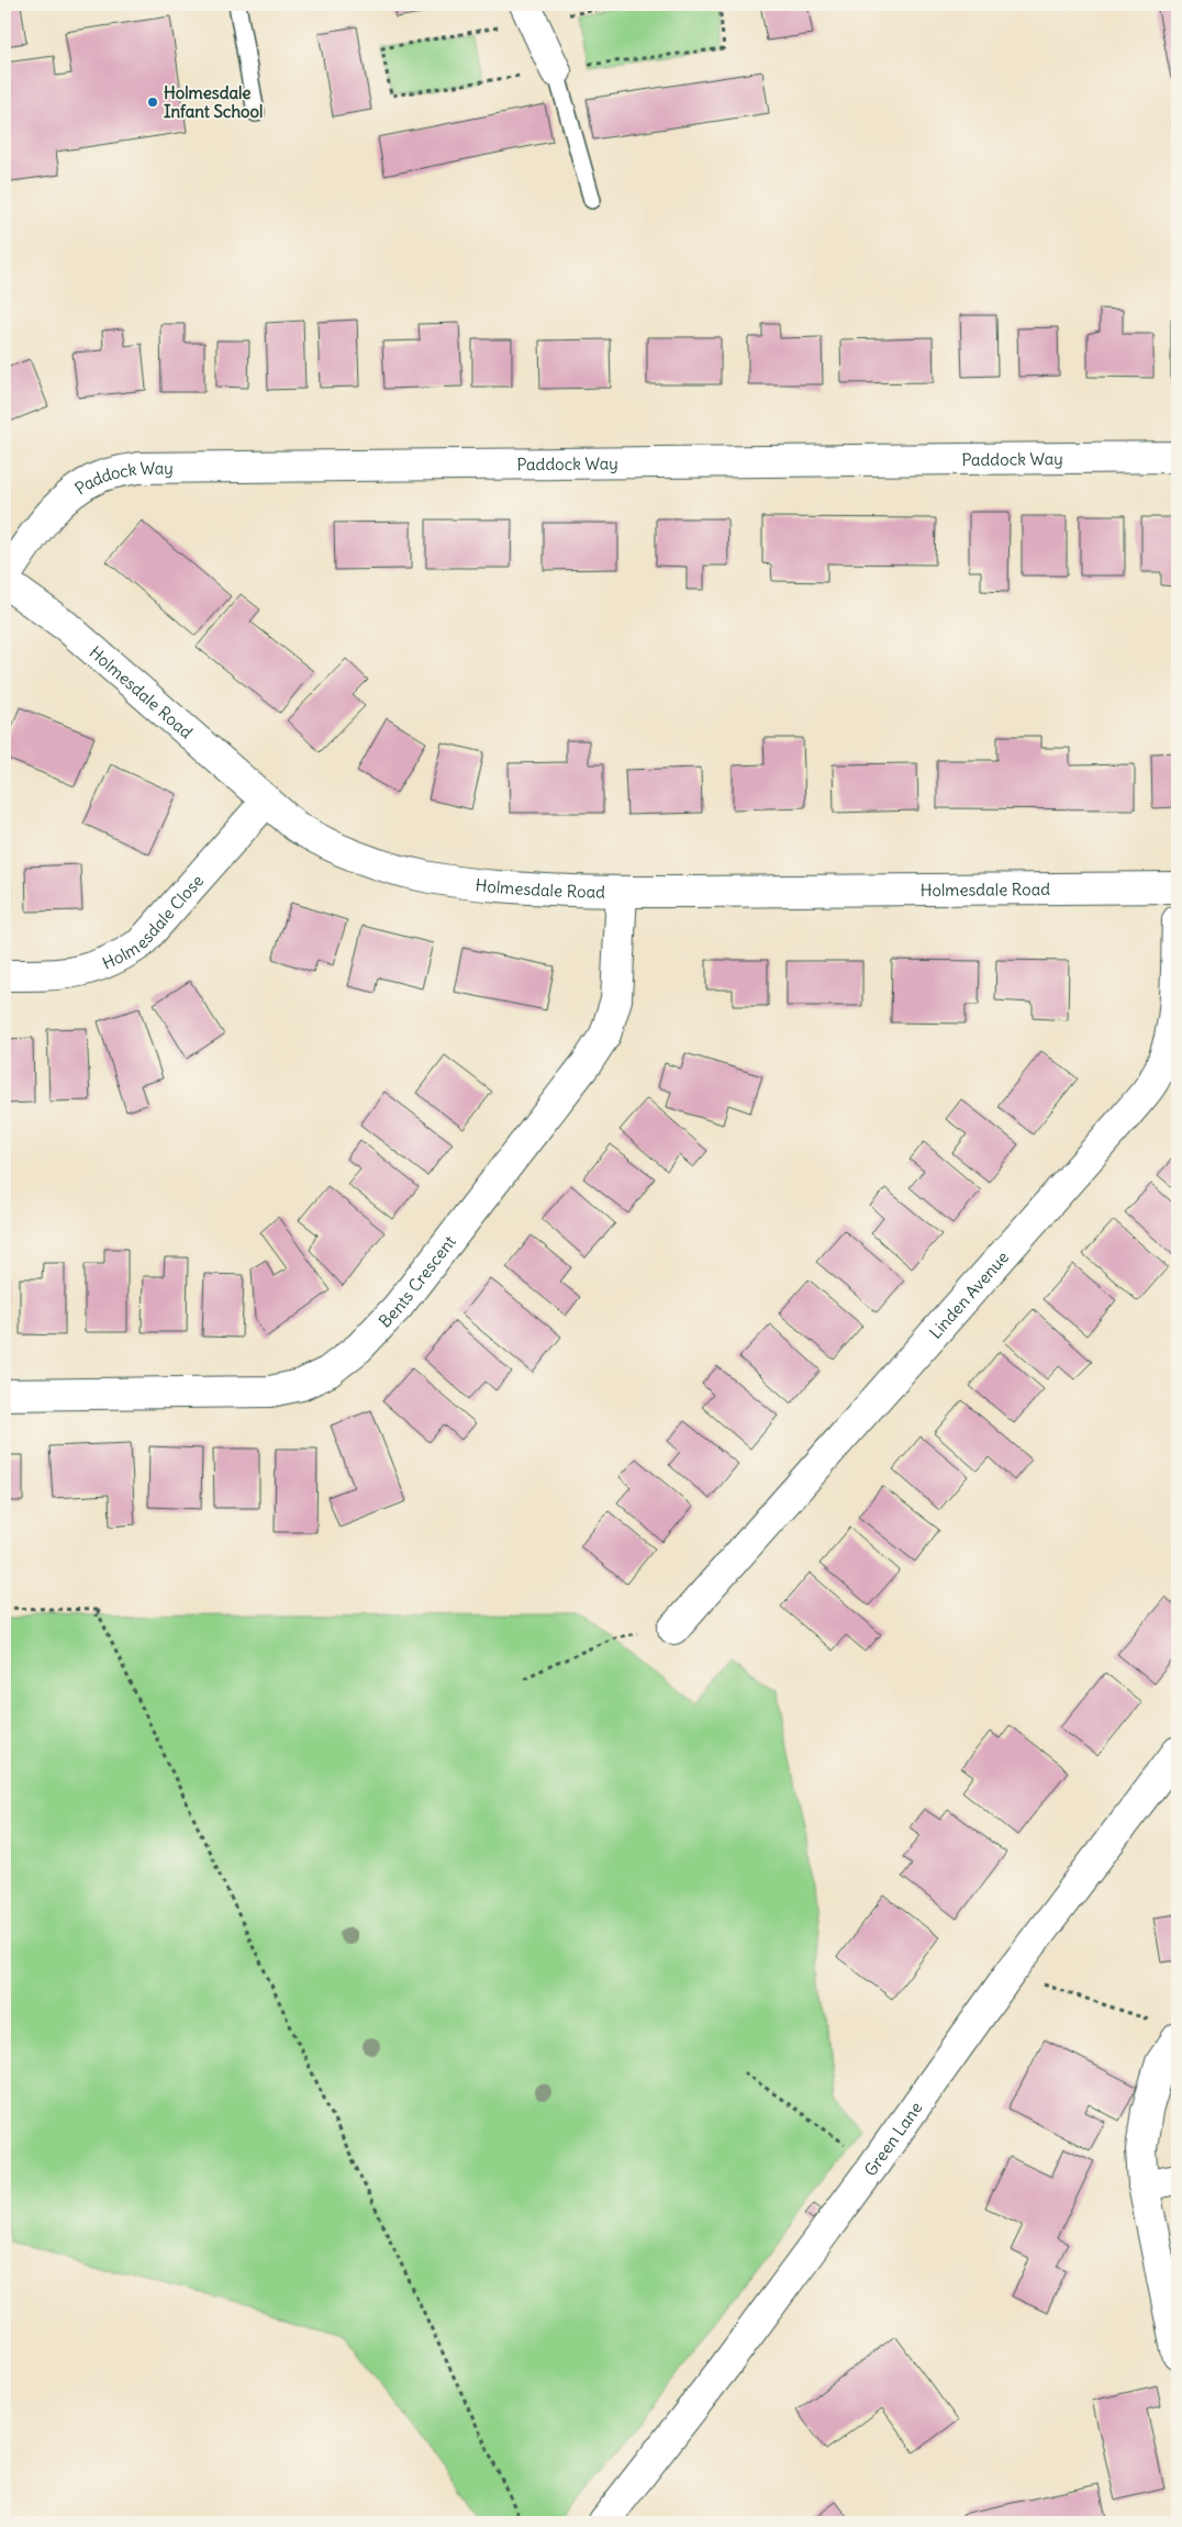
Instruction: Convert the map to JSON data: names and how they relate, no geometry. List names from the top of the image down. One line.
{"streets":{"street":["Paddock Way","Holmesdale Road","Holmesdale Close","Bents Crescent","Linden Avenue","Green Lane"]},"crossings":[["Holmesdale Road","Holmesdale Close"],["Holmesdale Road","Bents Crescent"]],"places":["Holmesdale Infant School"]}
